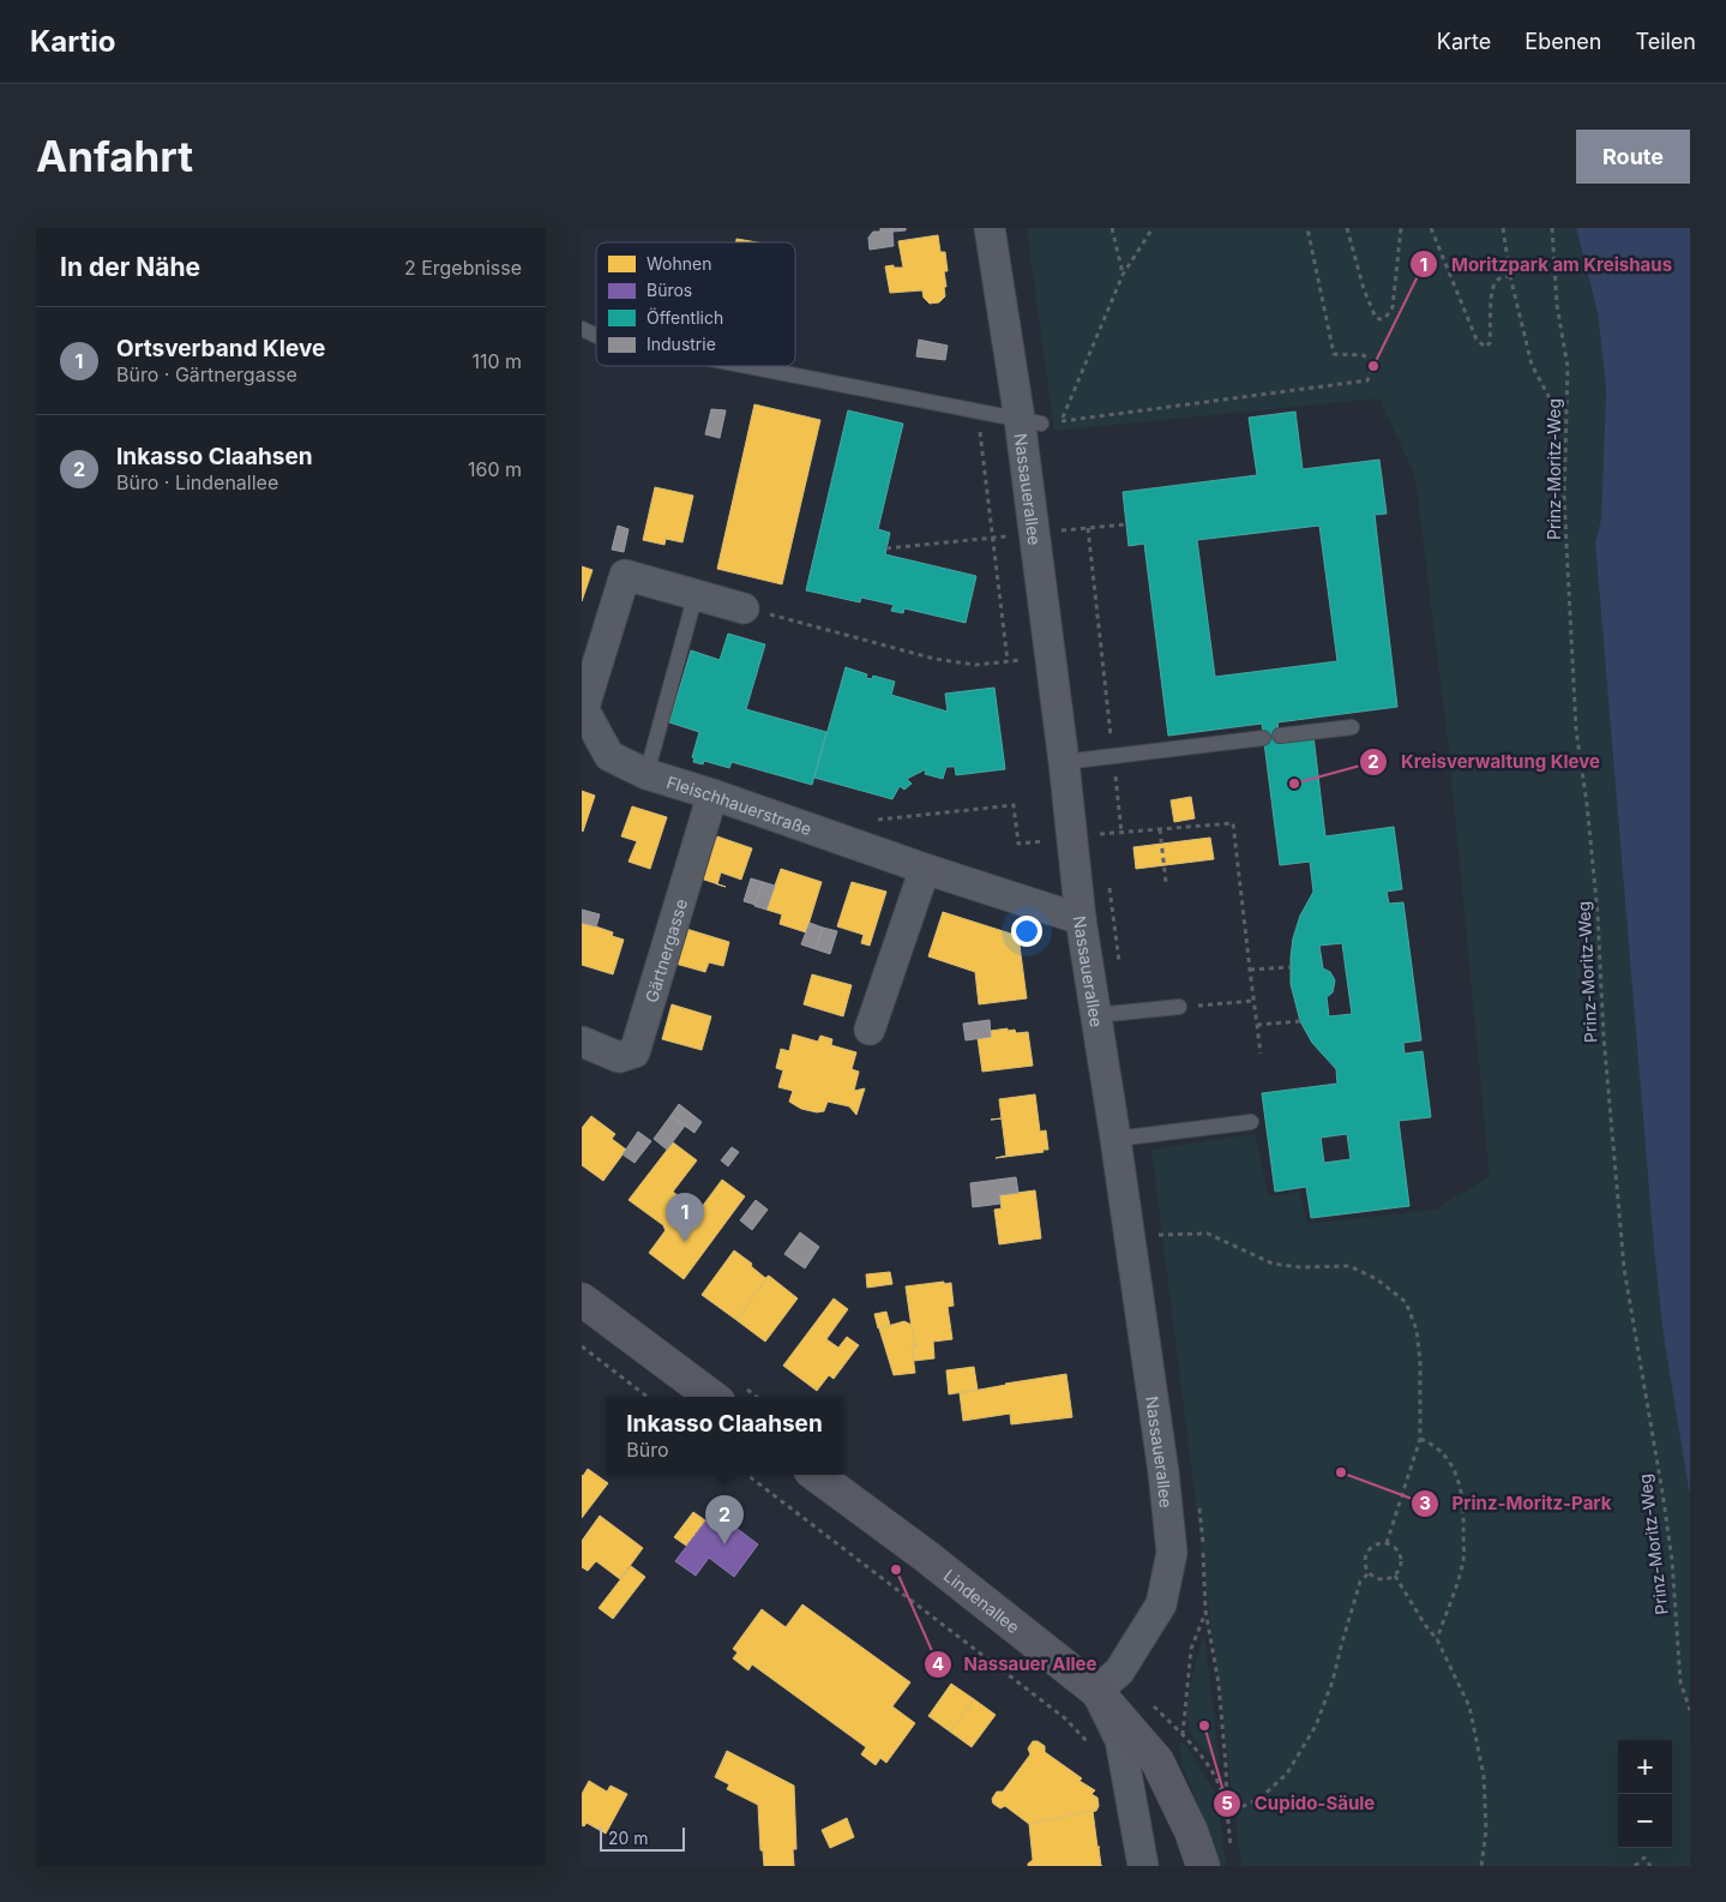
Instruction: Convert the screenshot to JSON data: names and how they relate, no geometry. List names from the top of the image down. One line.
{"streets":{"main road":["Lindenallee"],"street":["Nassauerallee","Fleischhauerstraße","Gärtnergasse"],"path":["Prinz-Moritz-Weg"]},"crossings":[["Nassauerallee","Fleischhauerstraße"],["Nassauerallee","Lindenallee"],["Fleischhauerstraße","Gärtnergasse"]],"places":["Moritzpark am Kreishaus","Kreisverwaltung Kleve","Prinz-Moritz-Park","Nassauer Allee","Cupido-Säule"],"legend":["Wohnen","Büros","Öffentlich","Industrie"],"scale_bar":"20 m","page":{"header":"Kartio","nav":["Karte","Ebenen","Teilen"],"buttons":"Route","title":"Anfahrt","heading":["In der Nähe","2 Ergebnisse"],"list":[{"mark":"1","name":"Ortsverband Kleve","note":"Büro · Gärtnergasse","value":"110 m"},{"mark":"2","name":"Inkasso Claahsen","note":"Büro · Lindenallee","value":"160 m"}],"pins":["1","2"],"popup":["Inkasso Claahsen","Büro"],"map_buttons":["+","−"],"scale":"20 m"}}
